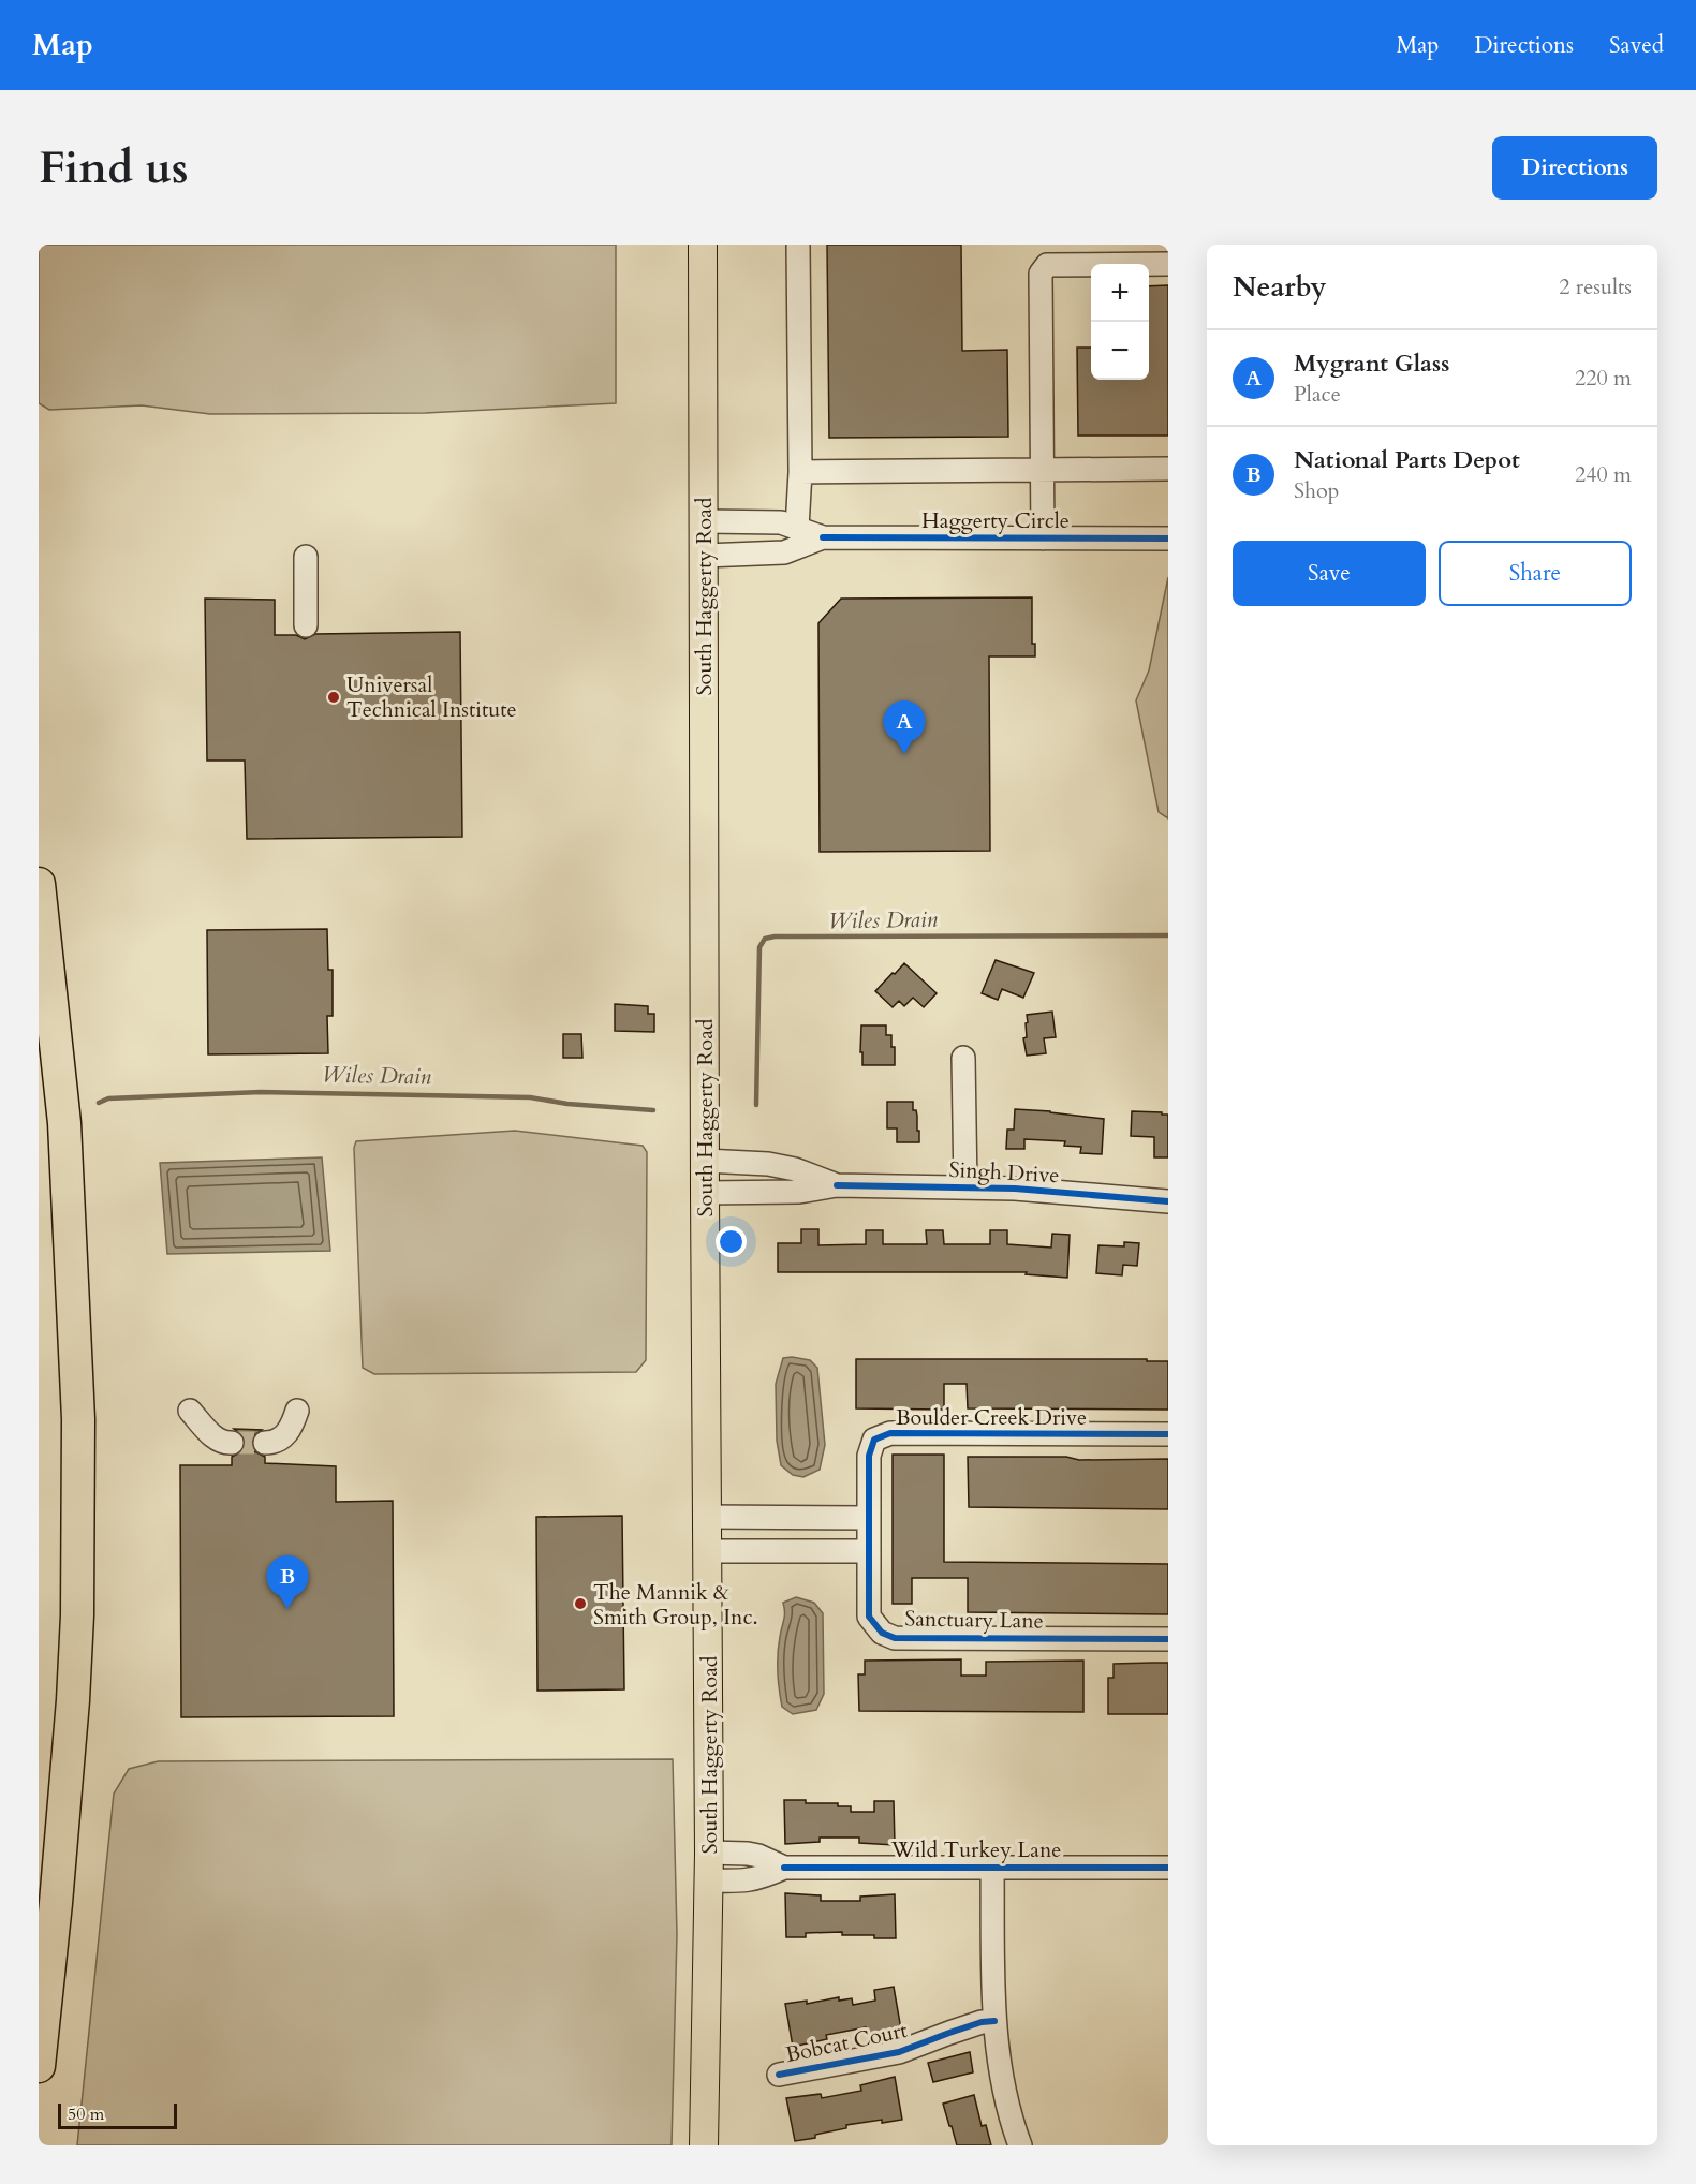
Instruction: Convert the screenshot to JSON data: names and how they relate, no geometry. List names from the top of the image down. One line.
{"streets":{"main road":["South Haggerty Road"],"street":["Haggerty Circle","Singh Drive","Boulder Creek Drive","Sanctuary Lane","Wild Turkey Lane","Bobcat Court"]},"crossings":[["Haggerty Circle","South Haggerty Road"],["South Haggerty Road","Singh Drive"],["South Haggerty Road","Wild Turkey Lane"],["Boulder Creek Drive","Sanctuary Lane"]],"water":["Wiles Drain"],"places":["Universal Technical Institute","The Mannik & Smith Group, Inc."],"scale_bar":"50 m","page":{"header":"Map","nav":["Map","Directions","Saved"],"buttons":["Directions",["Save","Share"]],"title":"Find us","heading":["Nearby","2 results"],"map_buttons":["+","−"],"list":[{"mark":"A","name":"Mygrant Glass","note":"Place","value":"220 m"},{"mark":"B","name":"National Parts Depot","note":"Shop","value":"240 m"}],"pins":["A","B"],"scale":"50 m"}}
